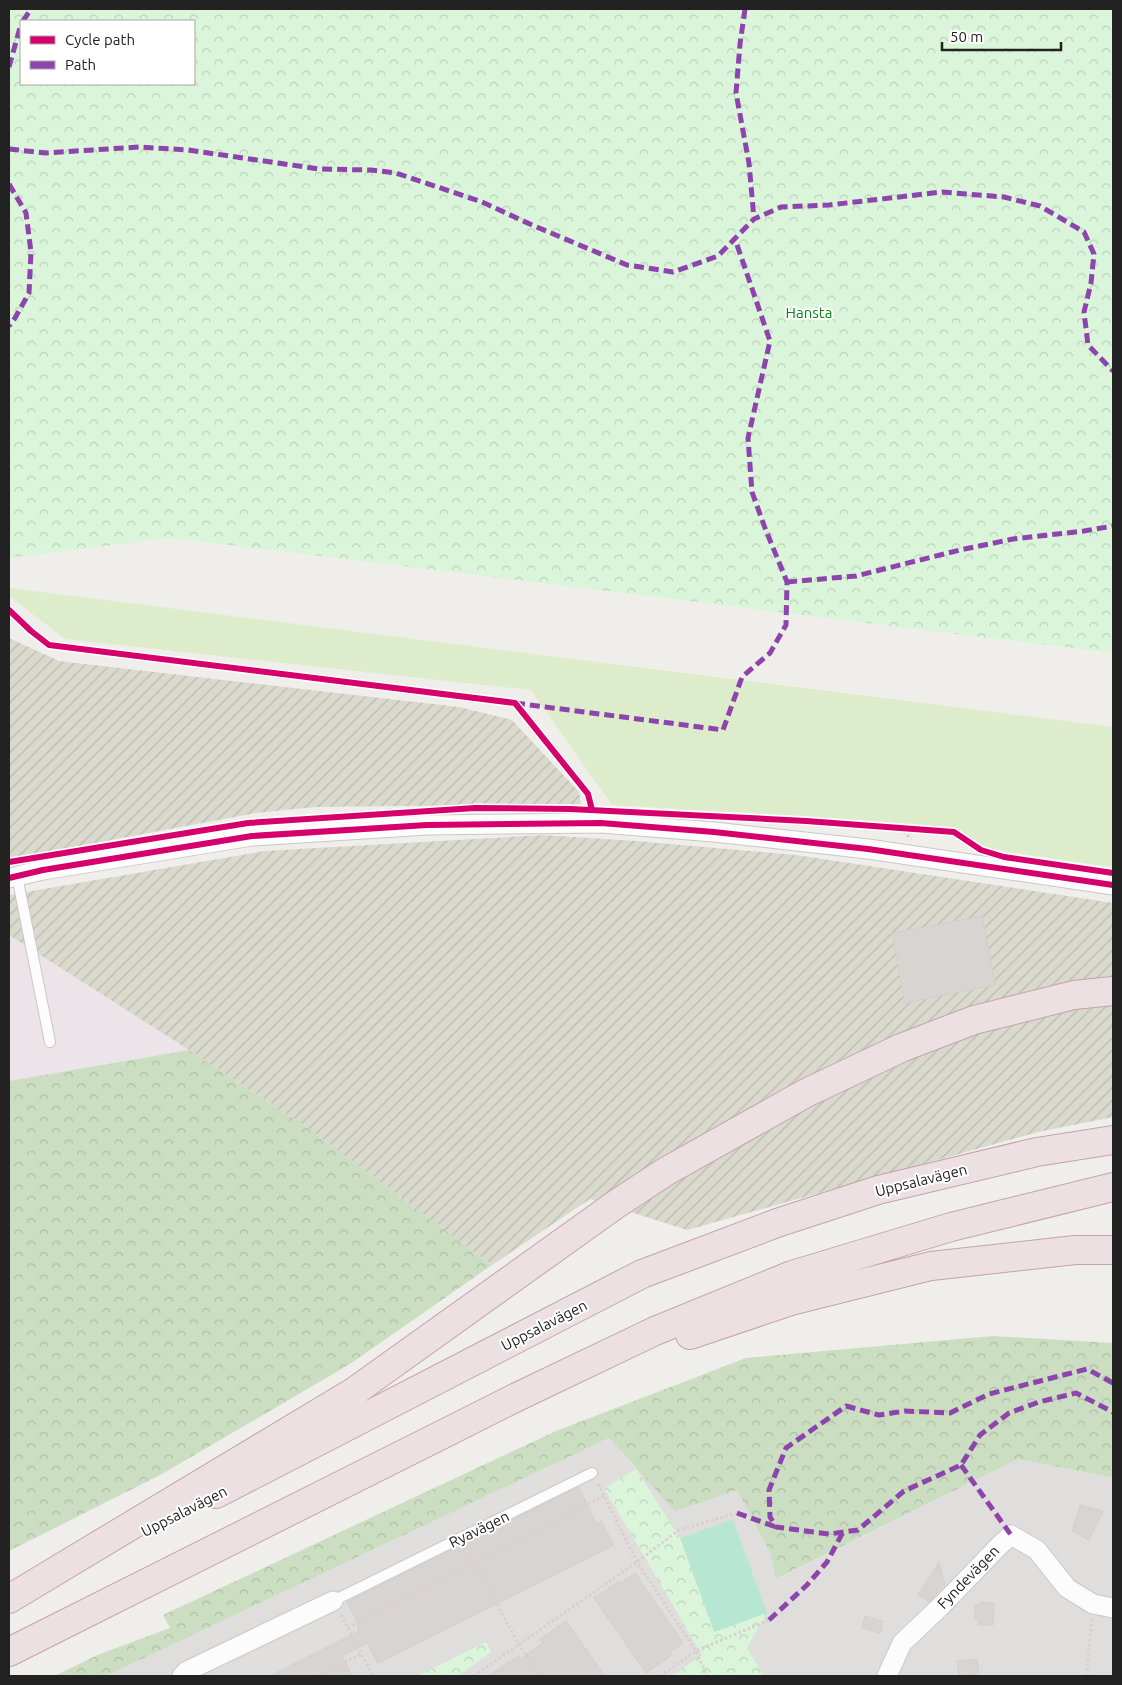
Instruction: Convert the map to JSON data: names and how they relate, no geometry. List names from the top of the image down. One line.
{"streets":{"highway":["Uppsalavägen"],"street":["Ryavägen","Fyndevägen"]},"parks":["Hansta"],"legend":["Cycle path","Path"],"scale_bar":"50 m"}
